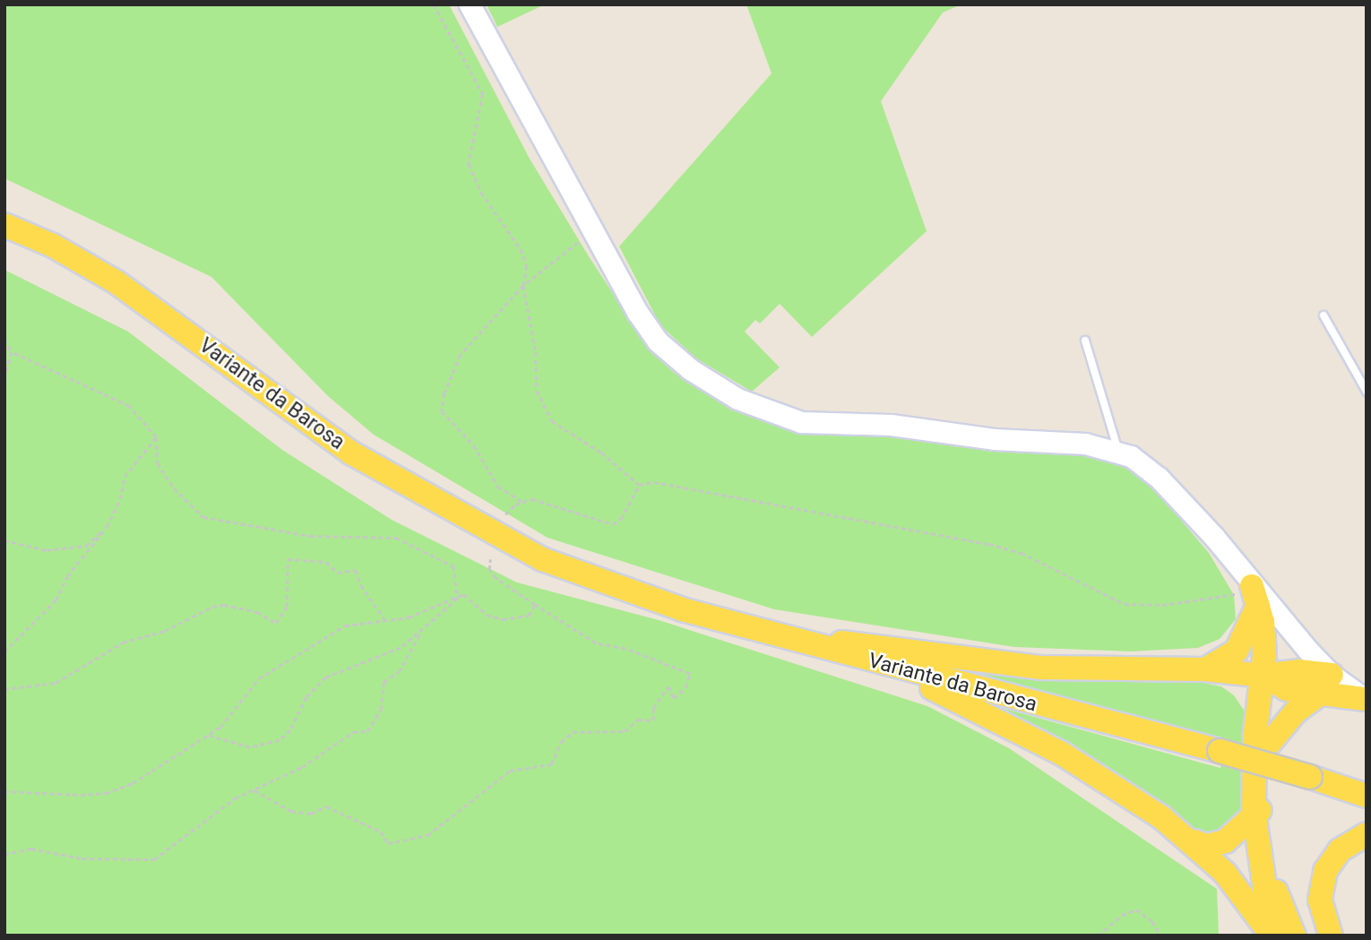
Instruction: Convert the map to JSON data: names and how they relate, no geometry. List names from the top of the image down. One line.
{"streets":{"main road":["Variante da Barosa"]}}
